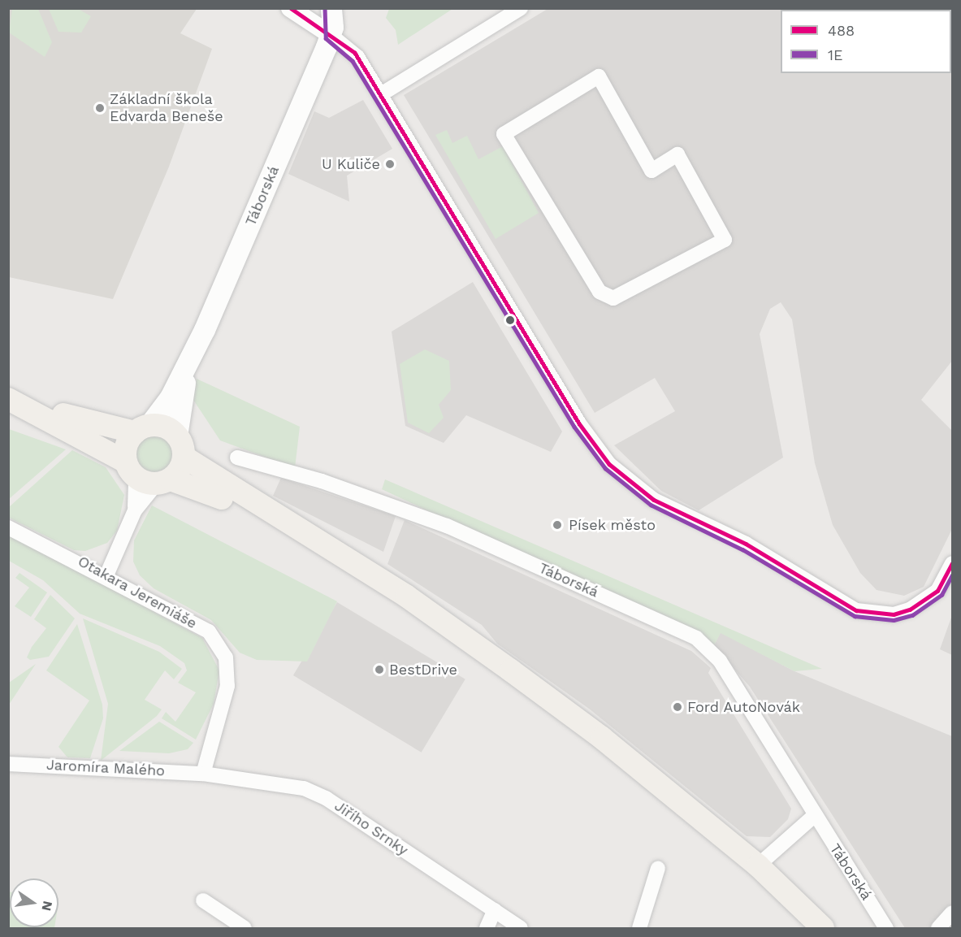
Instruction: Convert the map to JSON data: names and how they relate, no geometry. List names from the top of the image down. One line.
{"streets":{"main road":["Táborská"],"street":["Otakara Jeremiáše","Jaromíra Malého","Jiřího Srnky"]},"crossings":[["Otakara Jeremiáše","Jaromíra Malého"],["Otakara Jeremiáše","Jiřího Srnky"],["Jaromíra Malého","Jiřího Srnky"]],"places":["Základní škola Edvarda Beneše","U Kuliče","Písek město","BestDrive","Ford AutoNovák"],"lines":["transit line 488","transit line 1E"],"legend":["488","1E"],"north":"right"}
